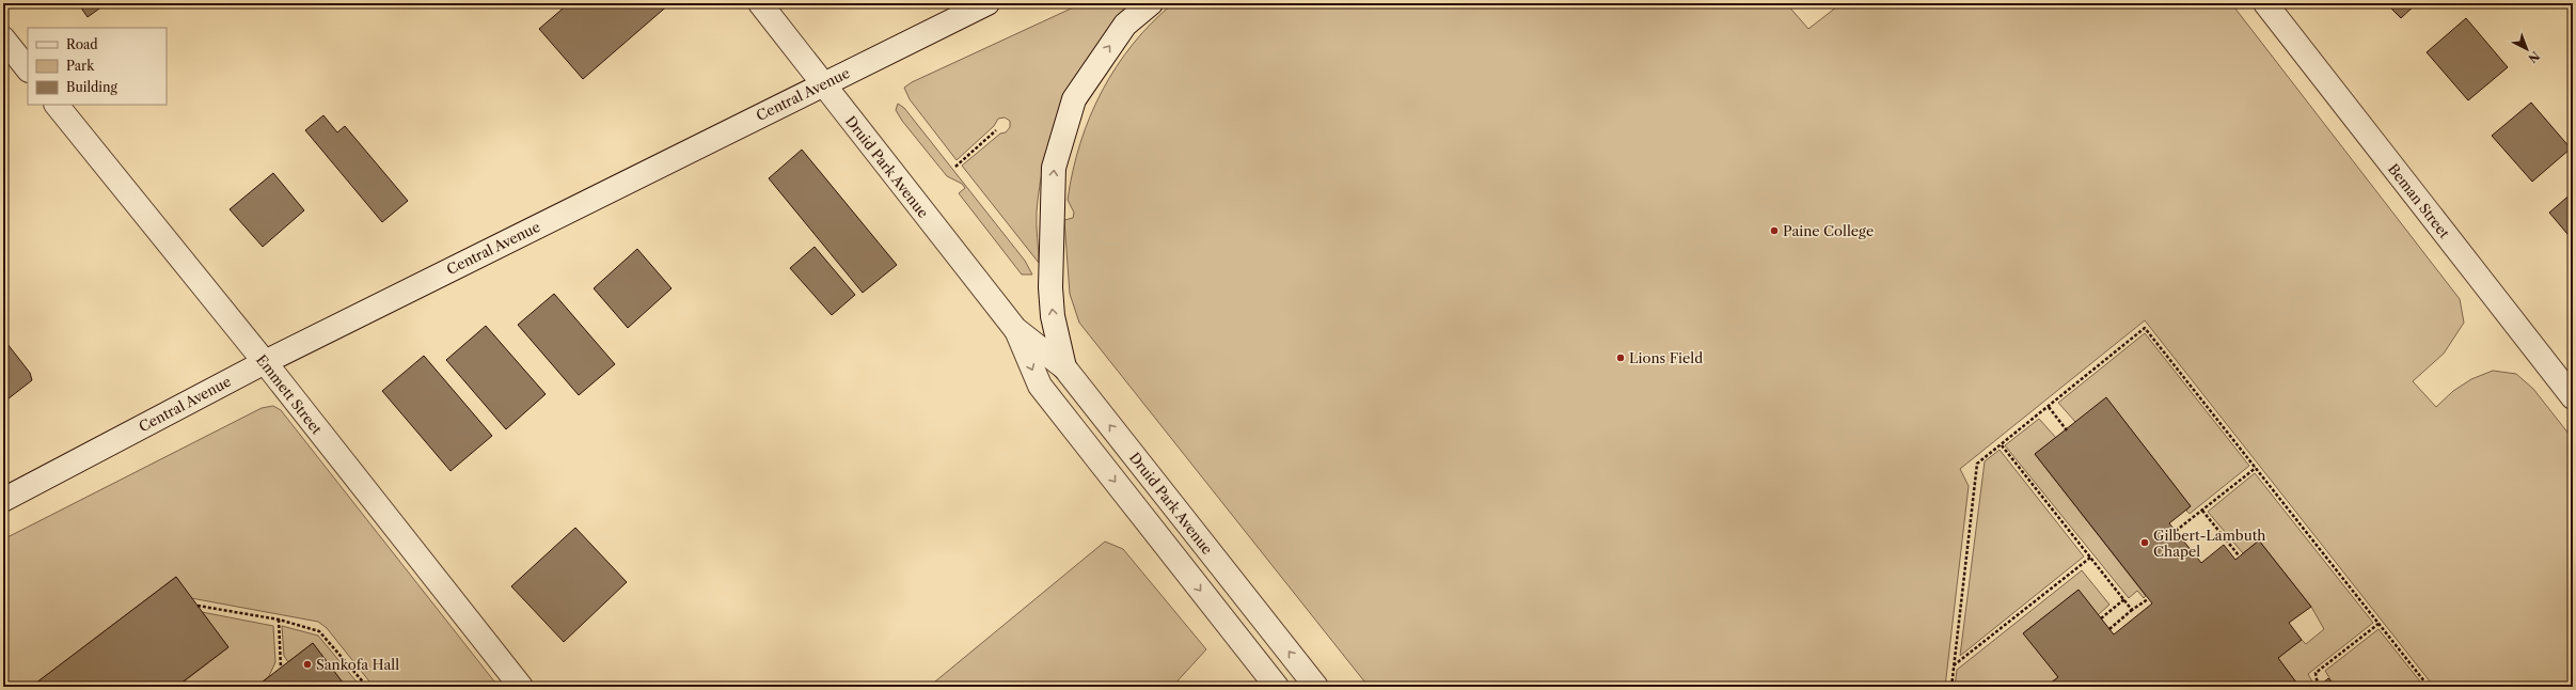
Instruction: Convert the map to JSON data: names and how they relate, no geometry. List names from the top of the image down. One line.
{"streets":{"street":["Central Avenue","Druid Park Avenue","Beman Street","Emmett Street"]},"crossings":[["Central Avenue","Druid Park Avenue"],["Central Avenue","Emmett Street"]],"places":["Paine College","Lions Field","Gilbert-Lambuth Chapel","Sankofa Hall"],"legend":["Road","Park","Building"],"north":"bottom right"}
